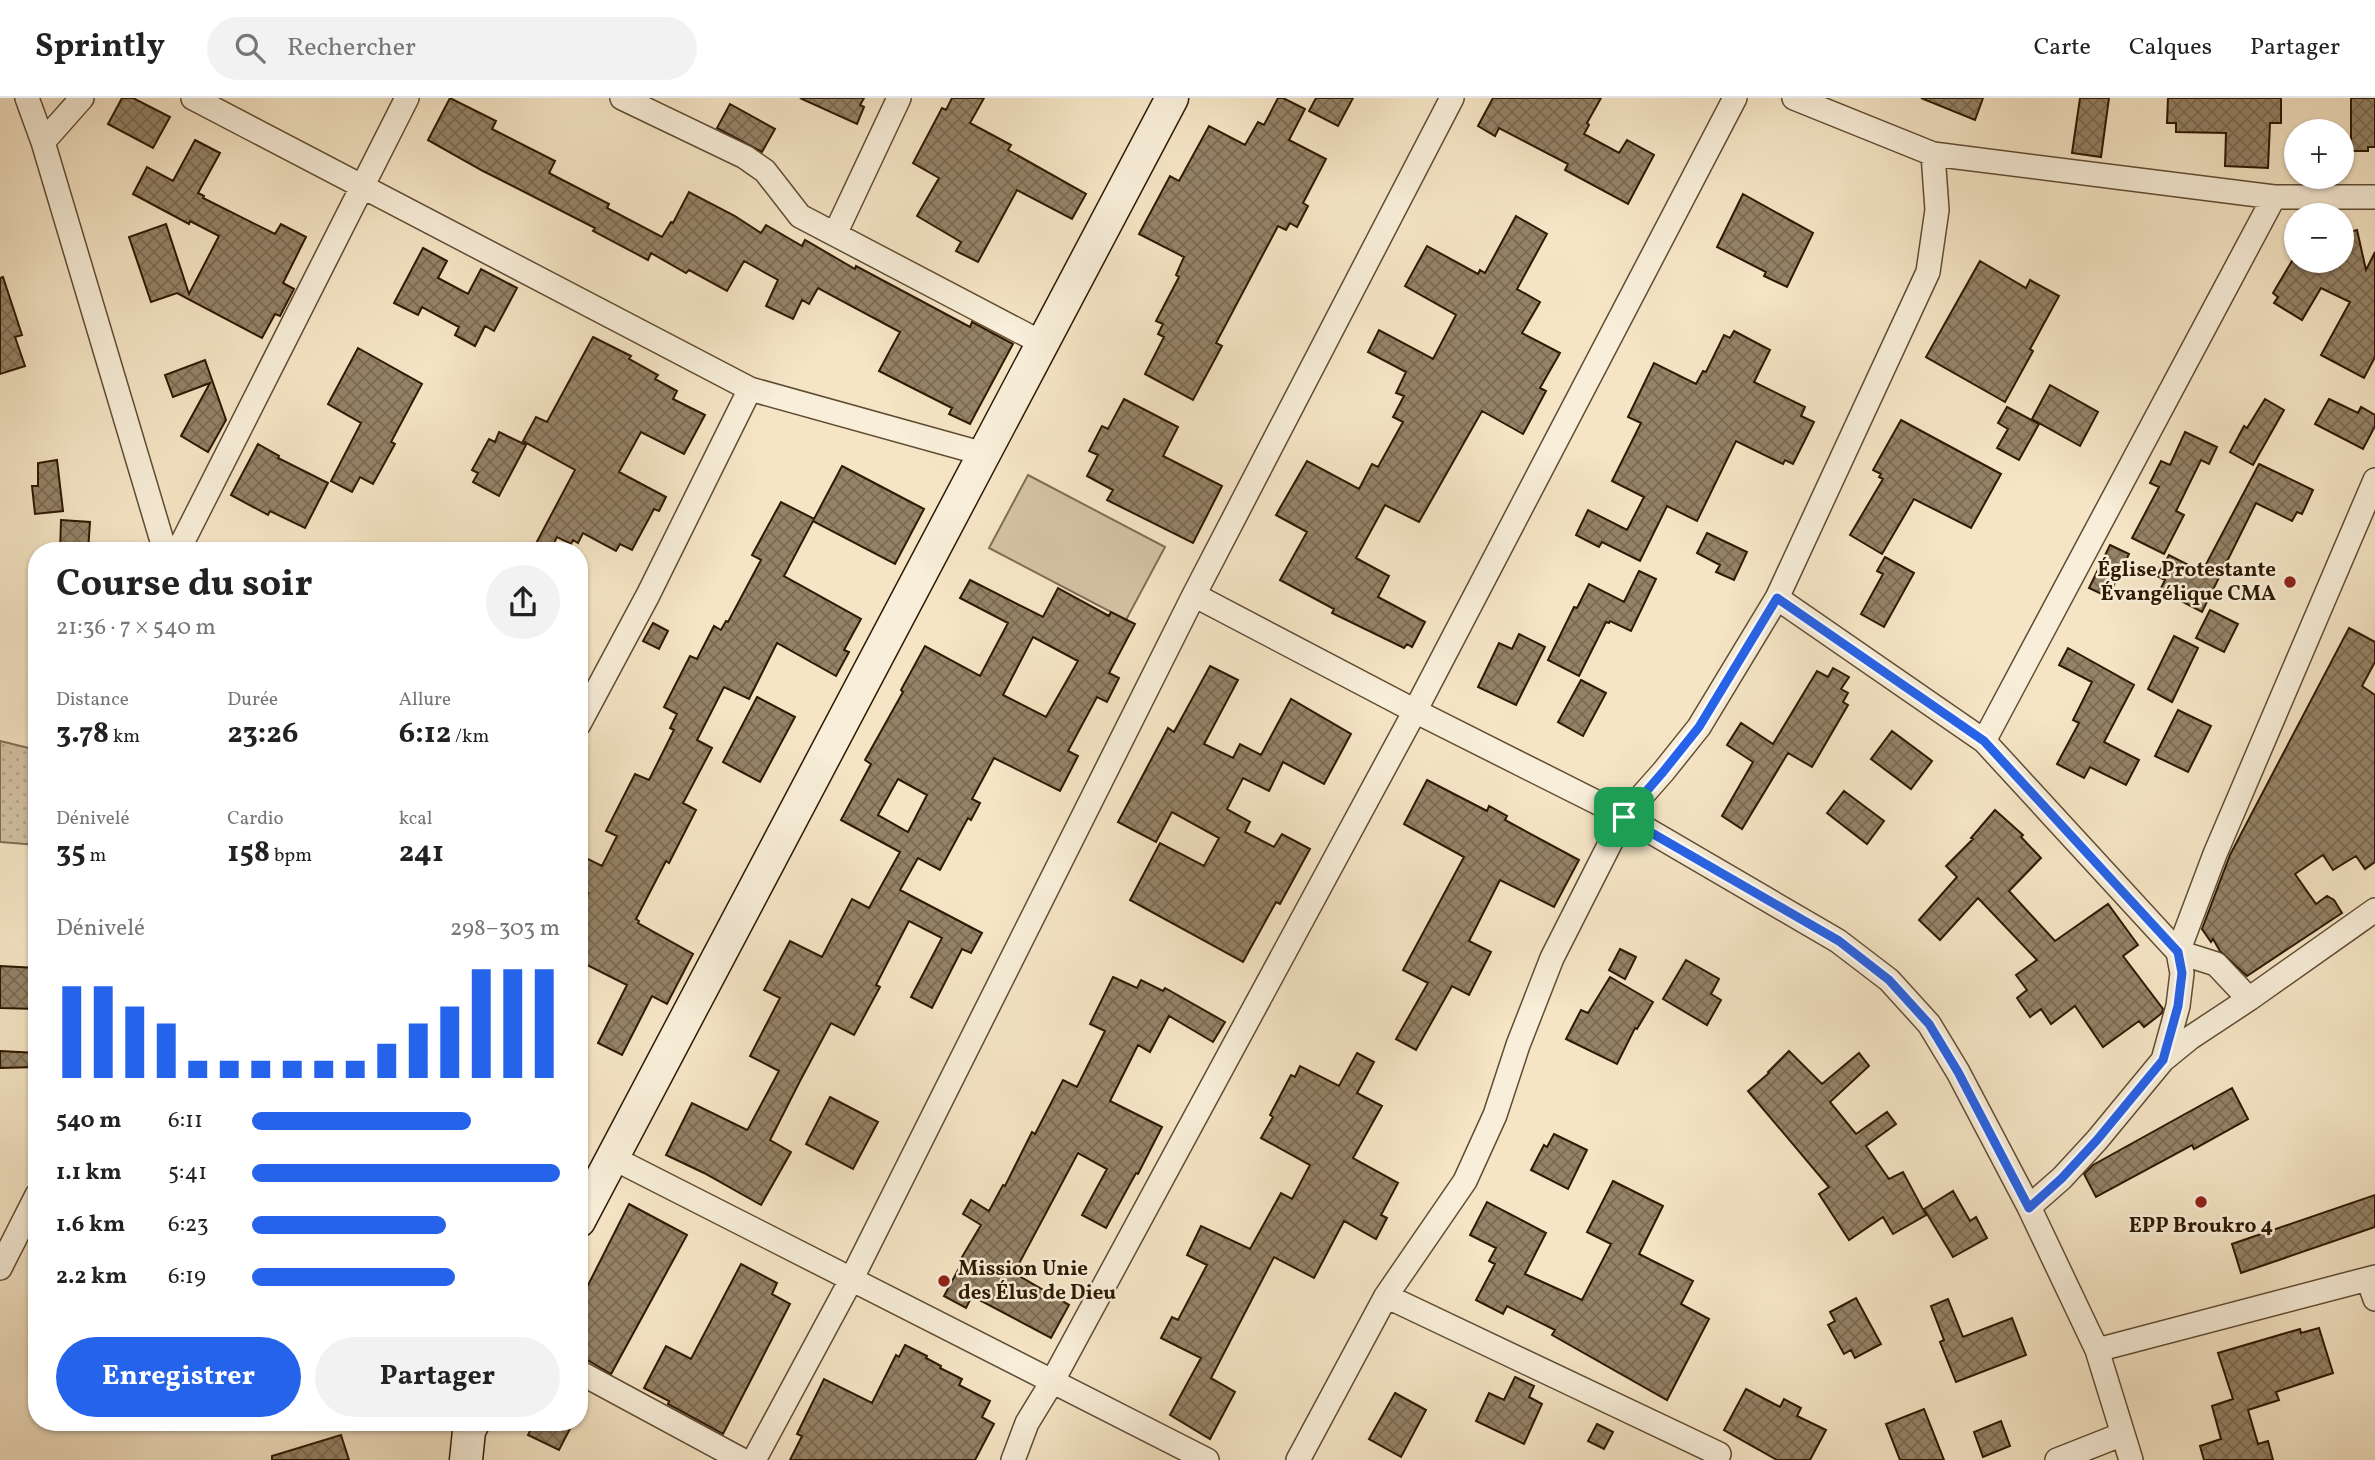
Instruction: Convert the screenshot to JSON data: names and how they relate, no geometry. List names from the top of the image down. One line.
{"places":["Église Protestante Évangélique CMA","EPP Broukro 4","Mission Unie des Élus de Dieu"],"page":{"header":"Sprintly","search":"Rechercher","nav":["Carte","Calques","Partager"],"map_buttons":["+","−"],"heading":["Course du soir","21:36 · 7 × 540 m"],"stats":[["Distance","3.78 km"],["Durée","23:26"],["Allure","6:12 /km"],["Dénivelé","35 m"],["Cardio","158 bpm"],["kcal","241"]],"chart":["Dénivelé","298–303 m"],"list":[{"name":"540 m","note":"6:11"},{"name":"1.1 km","note":"5:41"},{"name":"1.6 km","note":"6:23"},{"name":"2.2 km","note":"6:19"}],"buttons":["Enregistrer","Partager"]}}
